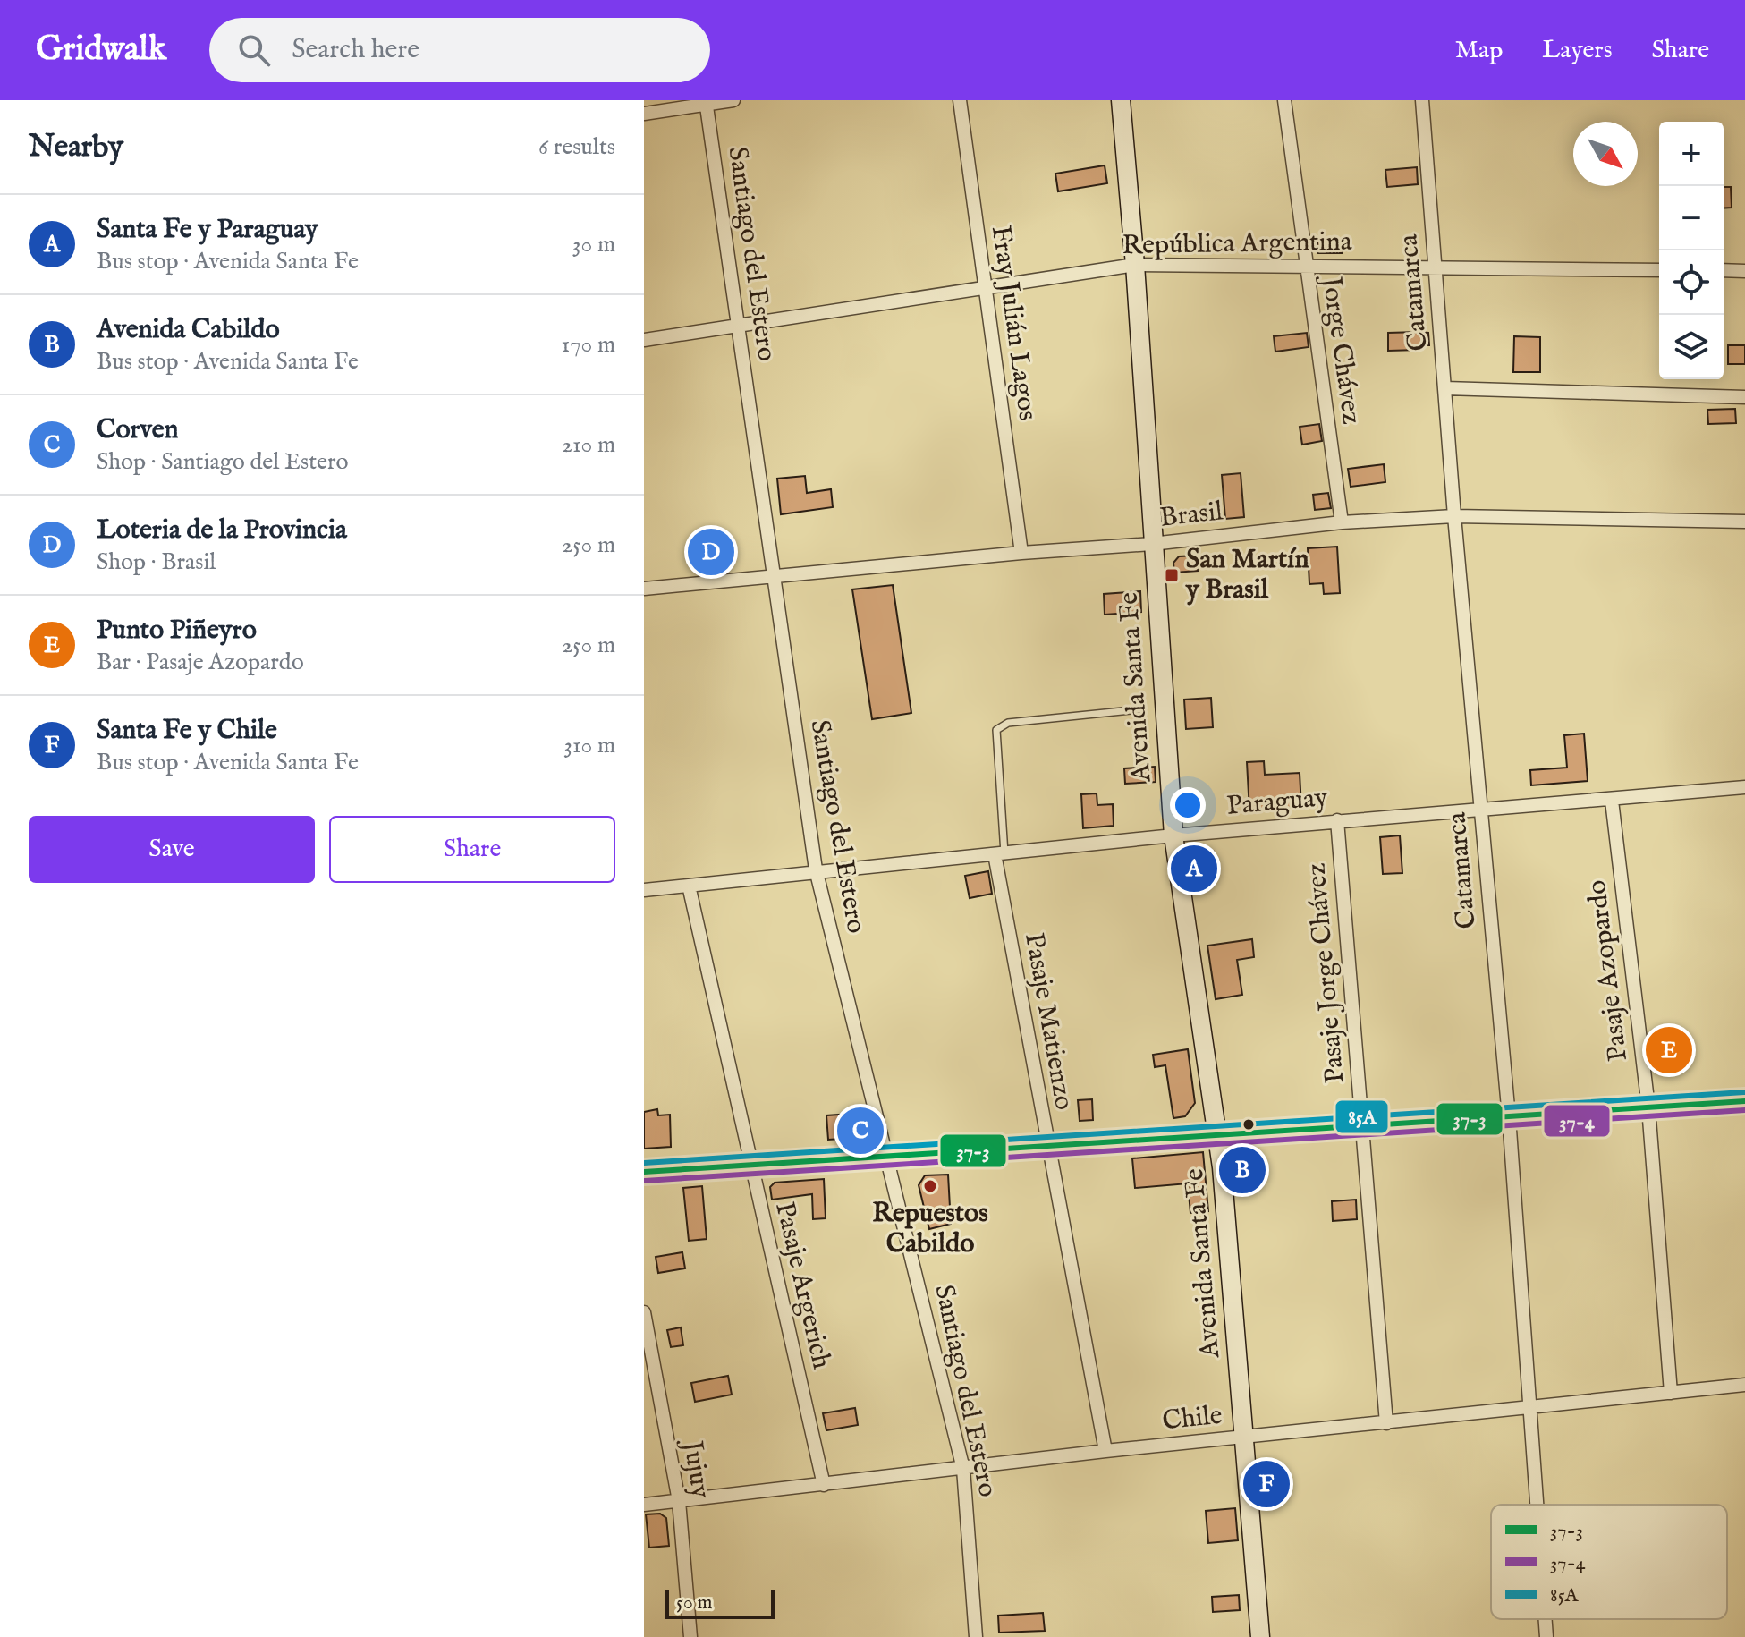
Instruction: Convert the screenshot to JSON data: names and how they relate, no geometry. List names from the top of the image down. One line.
{"streets":{"street":["República Argentina","Santiago del Estero","Catamarca","Fray Julián Lagos","Jorge Chávez","Brasil","Avenida Santa Fe","Paraguay","Pasaje Azopardo","Pasaje Jorge Chávez","Pasaje Matienzo","Pasaje Argerich","Chile","Jujuy"]},"crossings":[["República Argentina","Santiago del Estero"],["República Argentina","Catamarca"],["República Argentina","Fray Julián Lagos"],["República Argentina","Jorge Chávez"],["República Argentina","Avenida Santa Fe"],["Santiago del Estero","Brasil"],["Santiago del Estero","Paraguay"],["Santiago del Estero","Chile"],["Catamarca","Brasil"],["Catamarca","Paraguay"],["Catamarca","Chile"],["Fray Julián Lagos","Brasil"],["Jorge Chávez","Brasil"],["Brasil","Avenida Santa Fe"],["Avenida Santa Fe","Paraguay"],["Avenida Santa Fe","Chile"],["Paraguay","Pasaje Azopardo"],["Paraguay","Pasaje Jorge Chávez"],["Paraguay","Pasaje Matienzo"],["Paraguay","Pasaje Argerich"],["Pasaje Azopardo","Chile"],["Pasaje Jorge Chávez","Chile"],["Pasaje Matienzo","Chile"],["Pasaje Argerich","Chile"],["Chile","Jujuy"]],"places":{"transit":["San Martín y Brasil"],"other":["Repuestos Cabildo"]},"lines":["transit line 85A","transit line 37-3","transit line 37-4"],"legend":["37-3","37-4","85A"],"scale_bar":"50 m","north":"bottom right","page":{"header":"Gridwalk","search":"Search here","nav":["Map","Layers","Share"],"heading":["Nearby","6 results"],"map_buttons":["+","−"],"list":[{"mark":"A","name":"Santa Fe y Paraguay","note":"Bus stop · Avenida Santa Fe","value":"30 m"},{"mark":"B","name":"Avenida Cabildo","note":"Bus stop · Avenida Santa Fe","value":"170 m"},{"mark":"C","name":"Corven","note":"Shop · Santiago del Estero","value":"210 m"},{"mark":"D","name":"Loteria de la Provincia","note":"Shop · Brasil","value":"250 m"},{"mark":"E","name":"Punto Piñeyro","note":"Bar · Pasaje Azopardo","value":"250 m"},{"mark":"F","name":"Santa Fe y Chile","note":"Bus stop · Avenida Santa Fe","value":"310 m"}],"pins":["D","A","E","C","B","F"],"buttons":["Save","Share"],"scale":"50 m"}}
